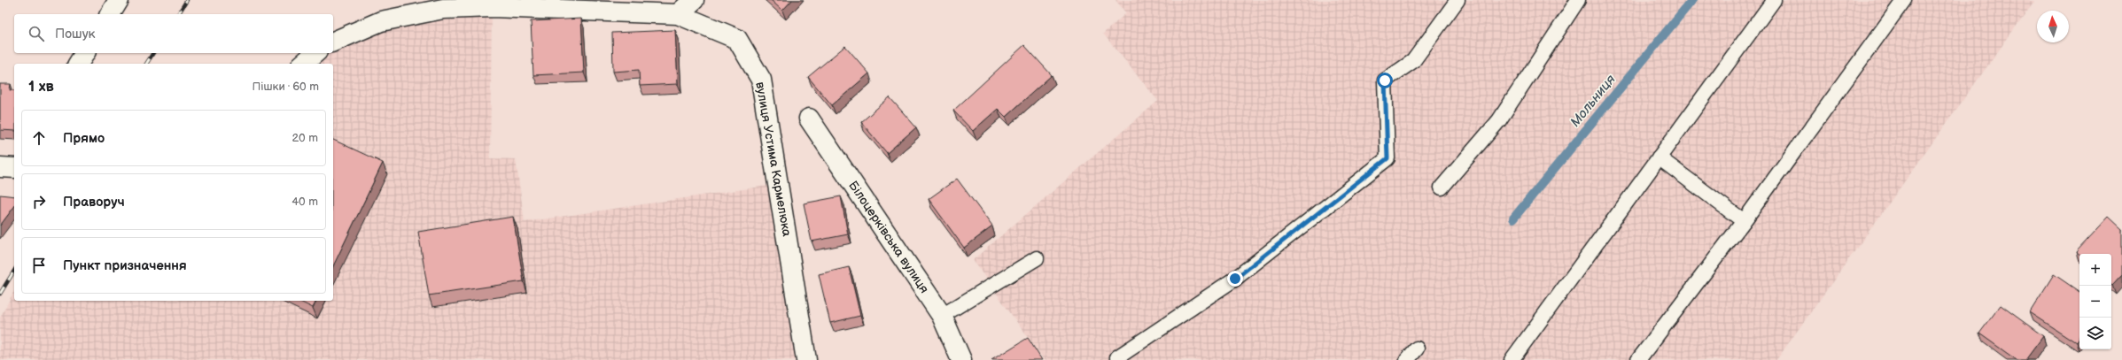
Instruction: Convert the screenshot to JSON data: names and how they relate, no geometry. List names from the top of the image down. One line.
{"streets":{"street":["вулиця Устима Кармелюка","Білоцерківська вулиця"]},"water":["Мольниця"],"north":"top","page":{"search":"Пошук","heading":["1 хв","Пішки · 60 m"],"list":[["Прямо","20 m"],["Праворуч","40 m"],"Пункт призначення"],"map_buttons":["+","−"]}}
